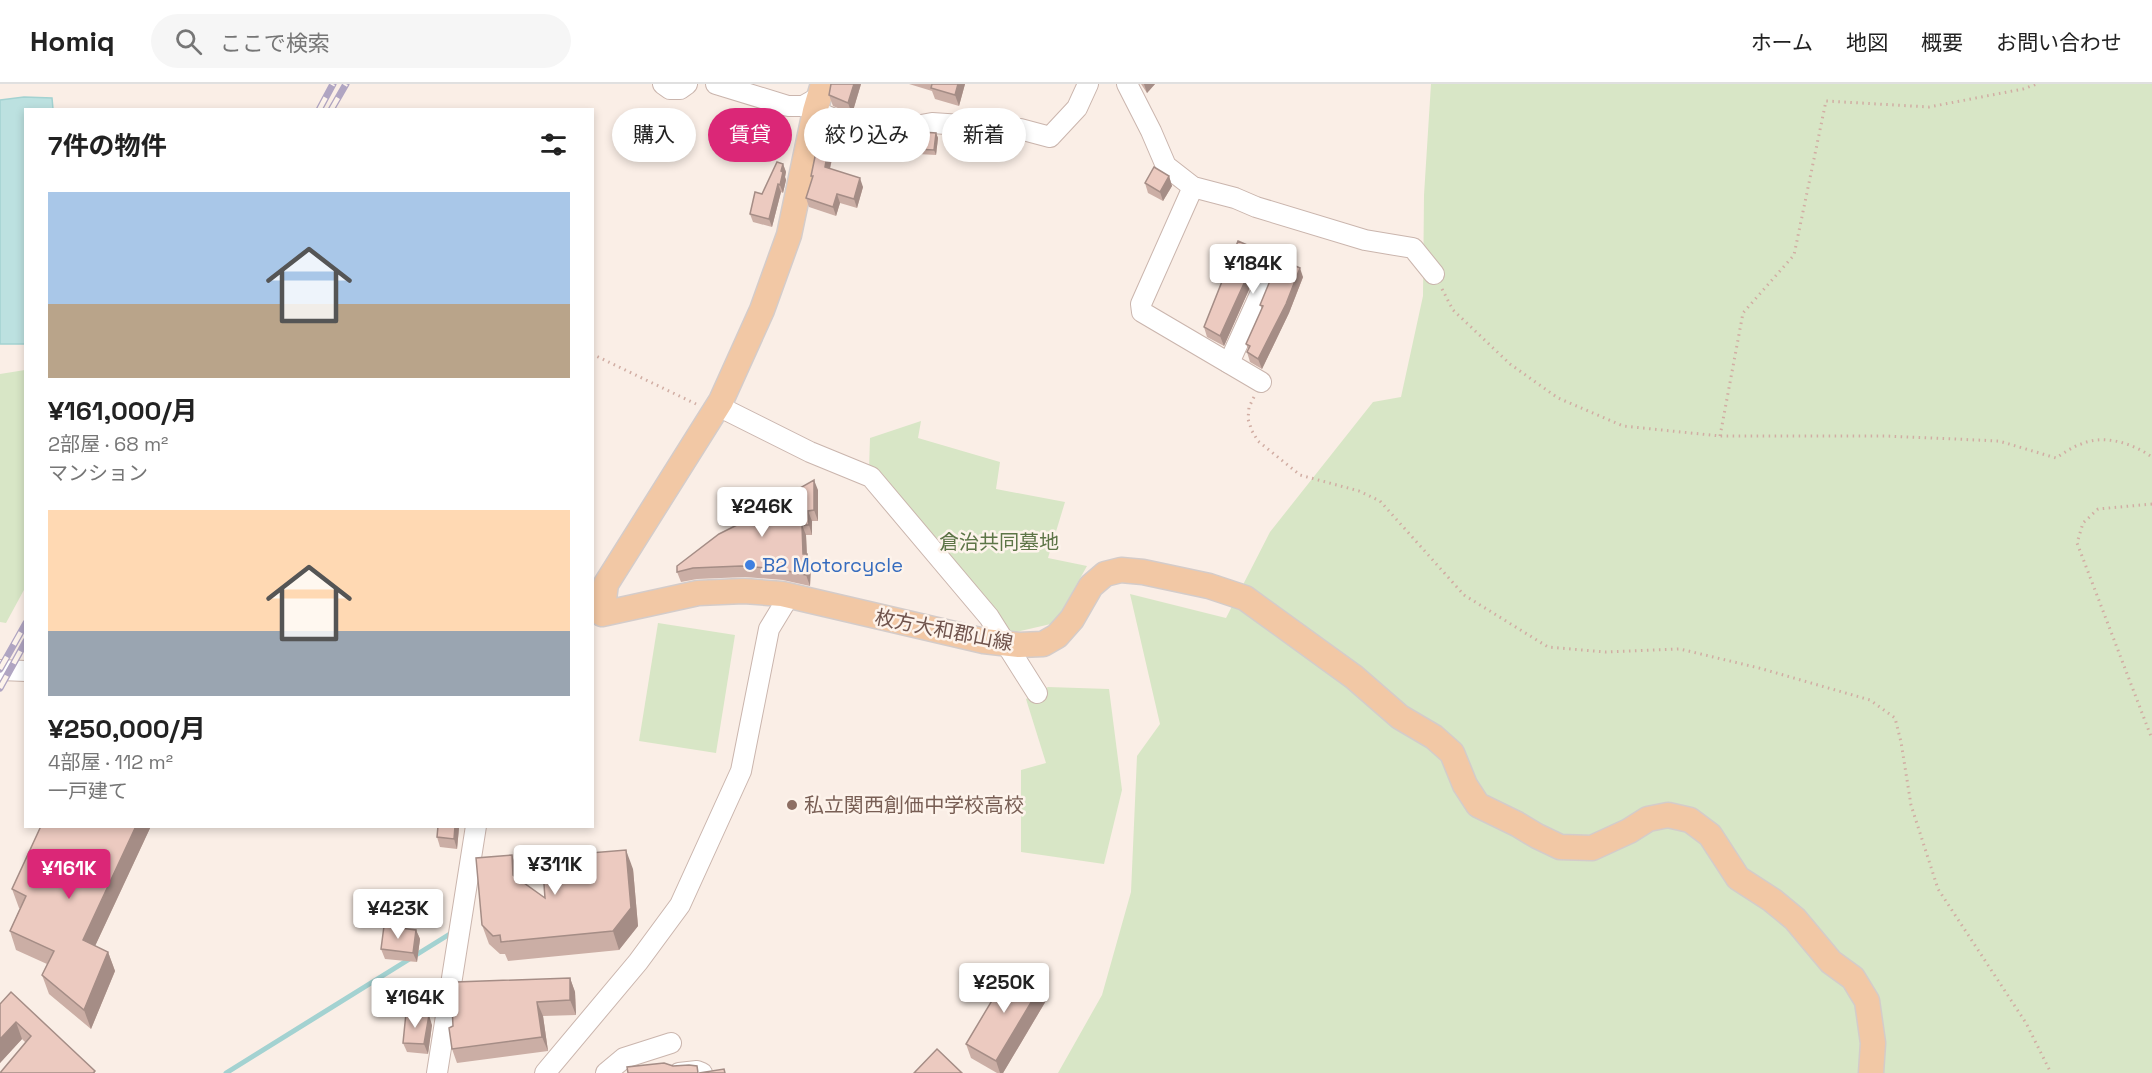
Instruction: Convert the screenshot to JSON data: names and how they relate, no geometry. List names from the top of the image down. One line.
{"streets":{"main road":["枚方大和郡山線"]},"parks":["倉治共同墓地"],"places":["B2 Motorcycle","私立関西創価中学校高校"],"page":{"header":"Homiq","search":"ここで検索","nav":["ホーム","地図","概要","お問い合わせ"],"chip":["購入","賃貸","絞り込み","新着"],"heading":"7件の物件","list":[{"name":"¥161,000/月","note":"2部屋 · 68 m² · マンション"},{"name":"¥250,000/月","note":"4部屋 · 112 m² · 一戸建て"}],"price":["¥184K","¥246K","¥311K","¥161K","¥423K","¥250K","¥164K"]}}
